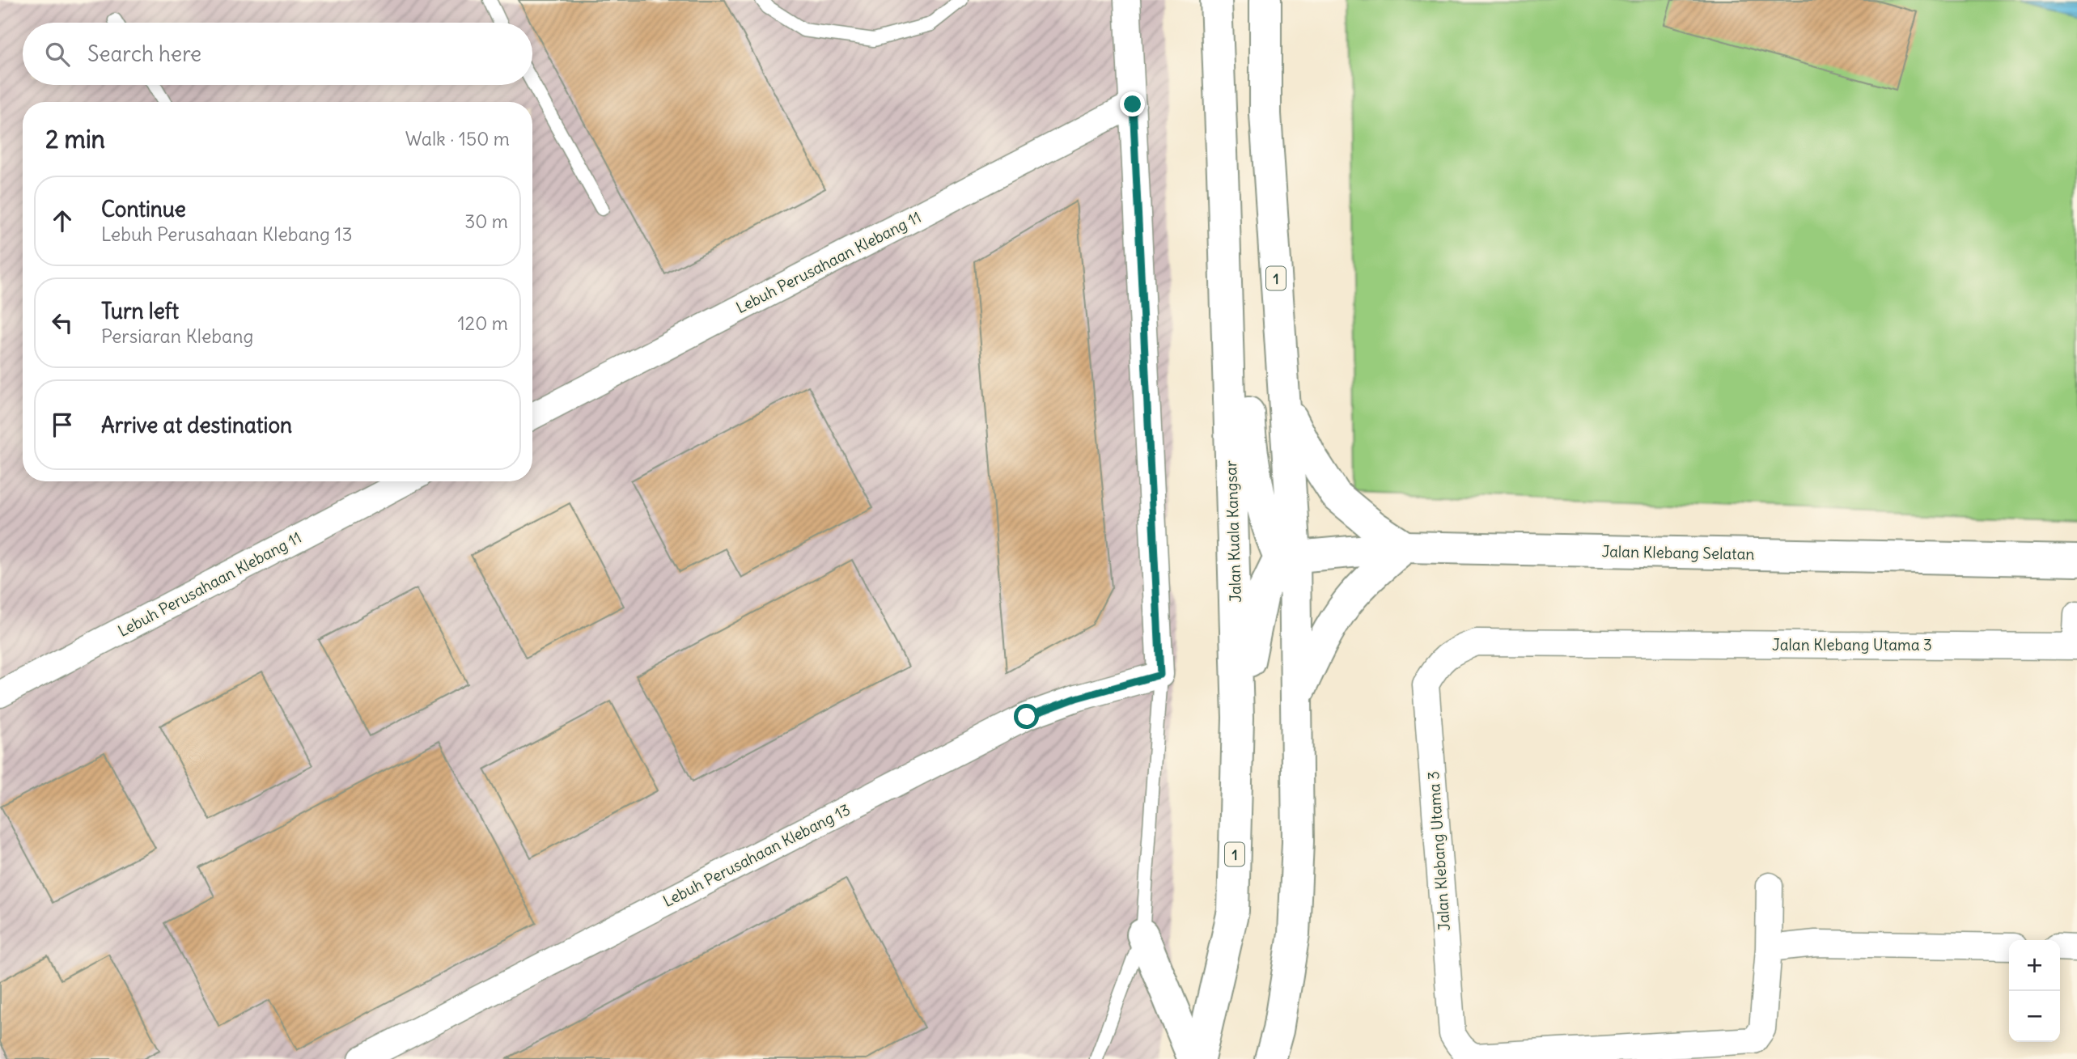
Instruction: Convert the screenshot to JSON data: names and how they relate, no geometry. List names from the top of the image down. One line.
{"streets":{"main road":["1","Jalan Kuala Kangsar","Jalan Klebang Selatan"],"street":["Lebuh Perusahaan Klebang 11","Jalan Klebang Utama 3","Lebuh Perusahaan Klebang 13"]},"crossings":[["1","Jalan Klebang Selatan"]],"page":{"search":"Search here","heading":["2 min","Walk · 150 m"],"list":[["Continue","Lebuh Perusahaan Klebang 13","30 m"],["Turn left","Persiaran Klebang","120 m"],"Arrive at destination"],"map_buttons":["+","−"]}}
